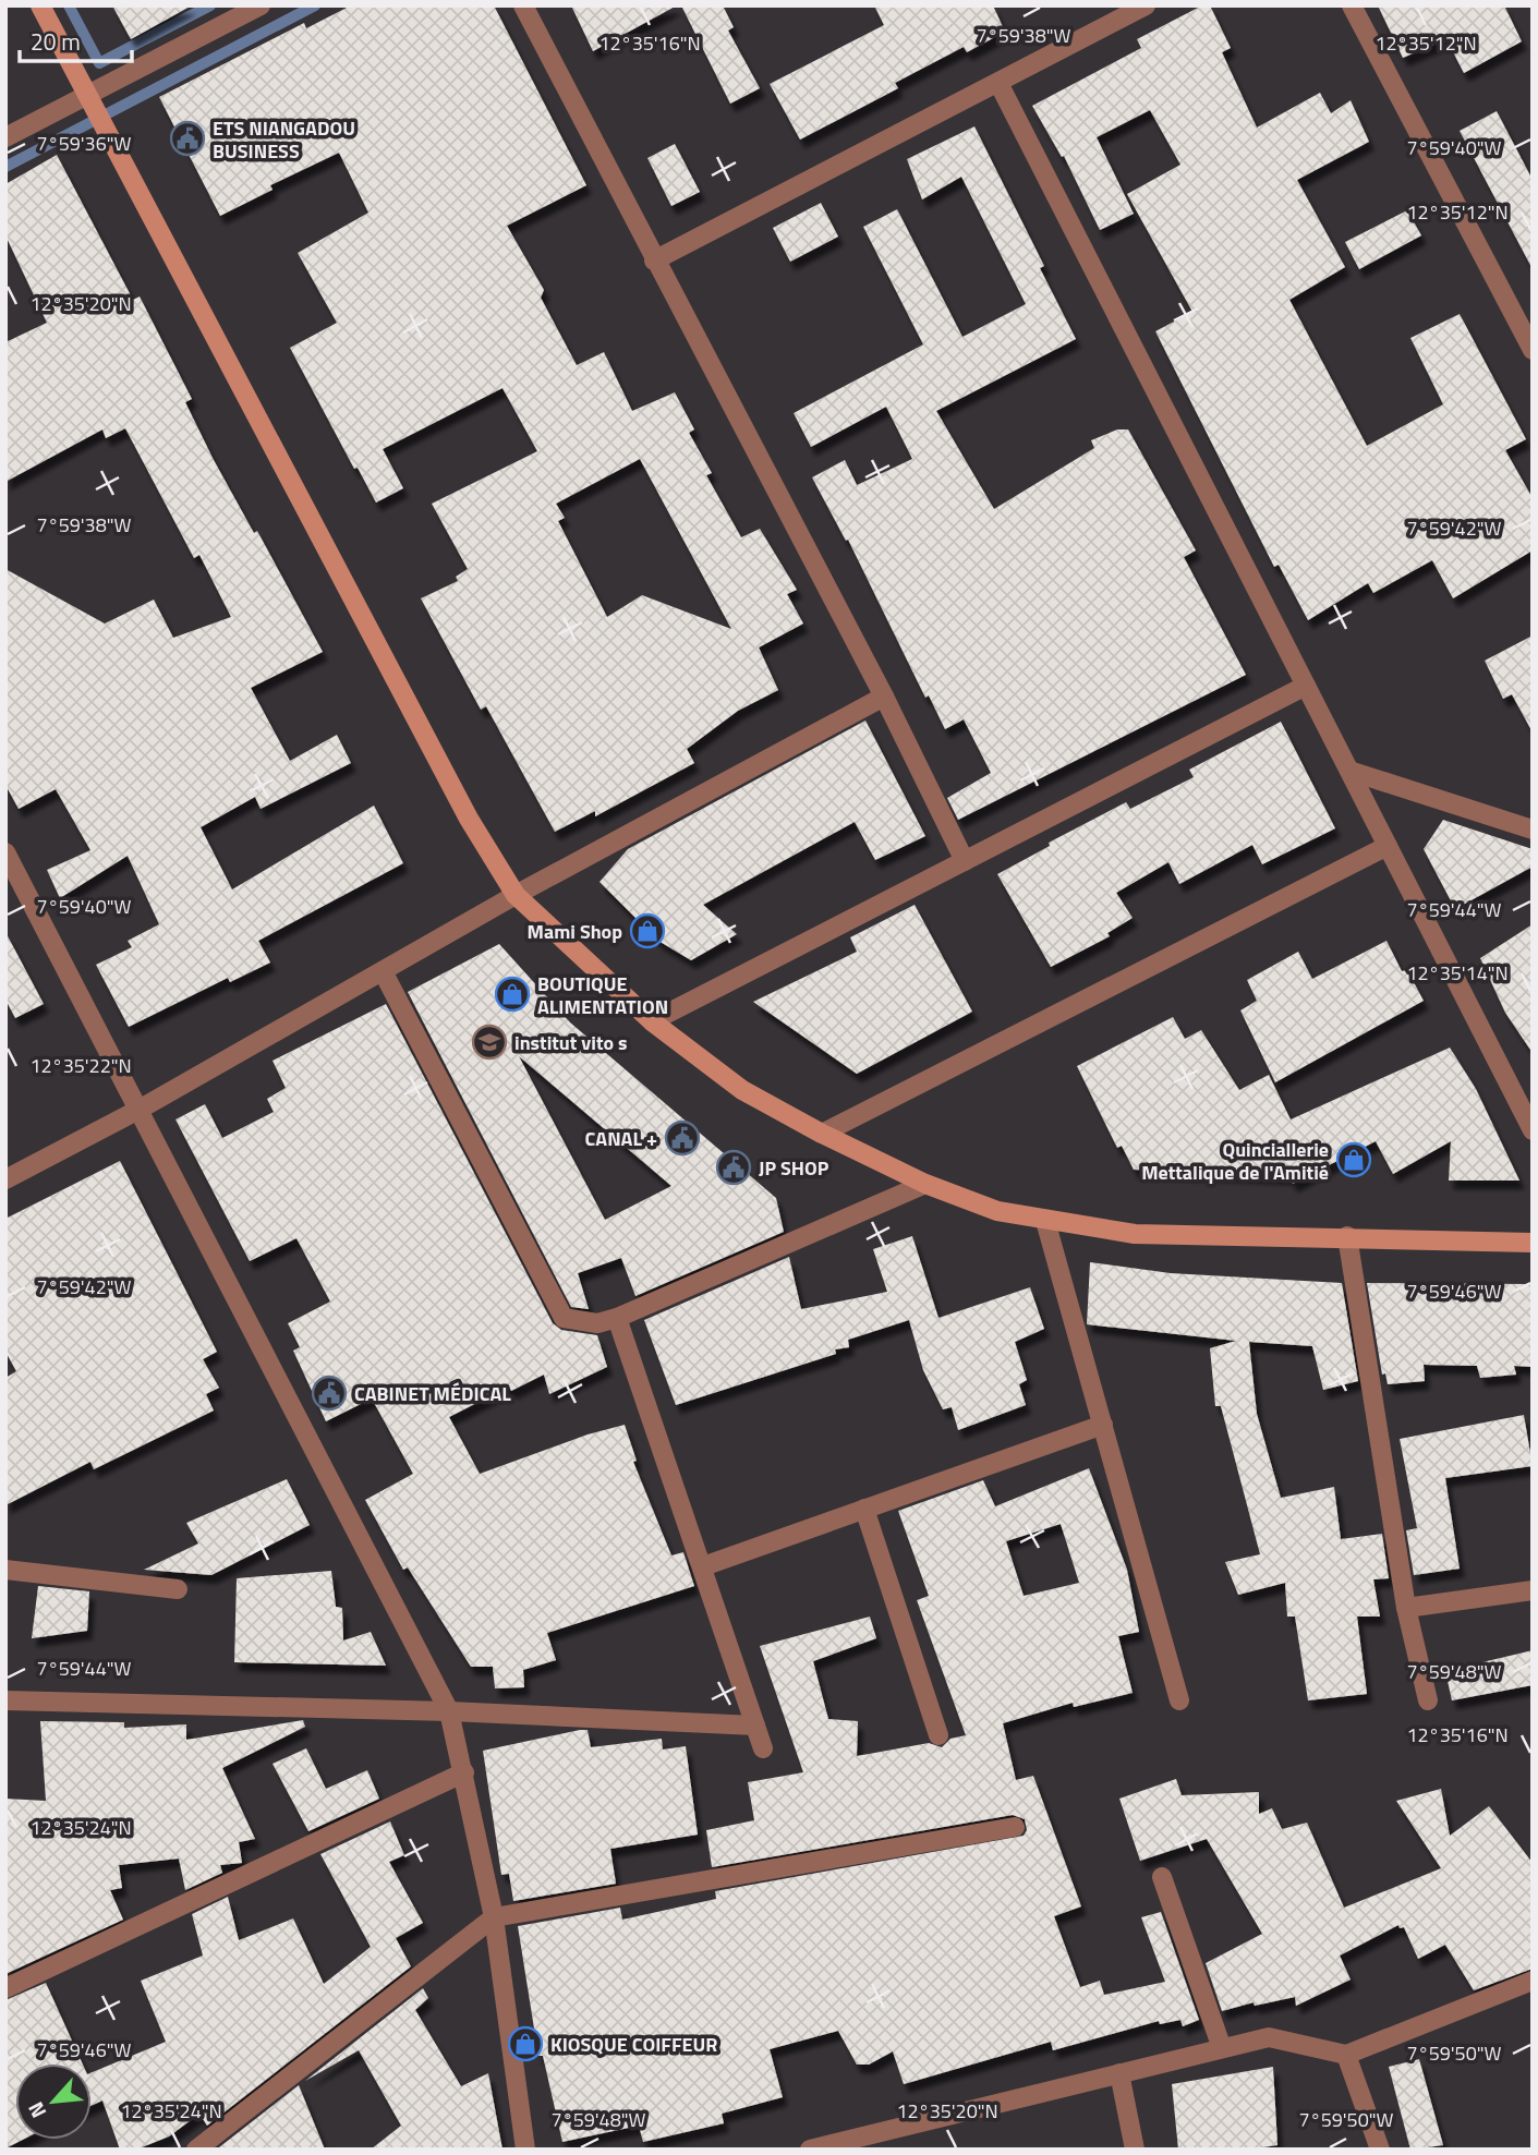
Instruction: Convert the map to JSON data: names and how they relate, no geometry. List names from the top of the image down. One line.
{"places":{"public building":["ETS NIANGADOU BUSINESS","CANAL +","JP SHOP","CABINET MÉDICAL"],"shop":["Mami Shop","BOUTIQUE ALIMENTATION","Quinciallerie Mettalique de l'Amitié","KIOSQUE COIFFEUR"],"school or university":["institut vito s"]},"scale_bar":"20 m","north":"bottom left","coordinates":["7°59'38\"W","12°35'16\"N","12°35'12\"N","7°59'36\"W","7°59'40\"W","12°35'20\"N","7°59'42\"W","7°59'44\"W","12°35'14\"N","12°35'22\"N","7°59'46\"W","7°59'48\"W","12°35'24\"N","7°59'50\"W"]}
